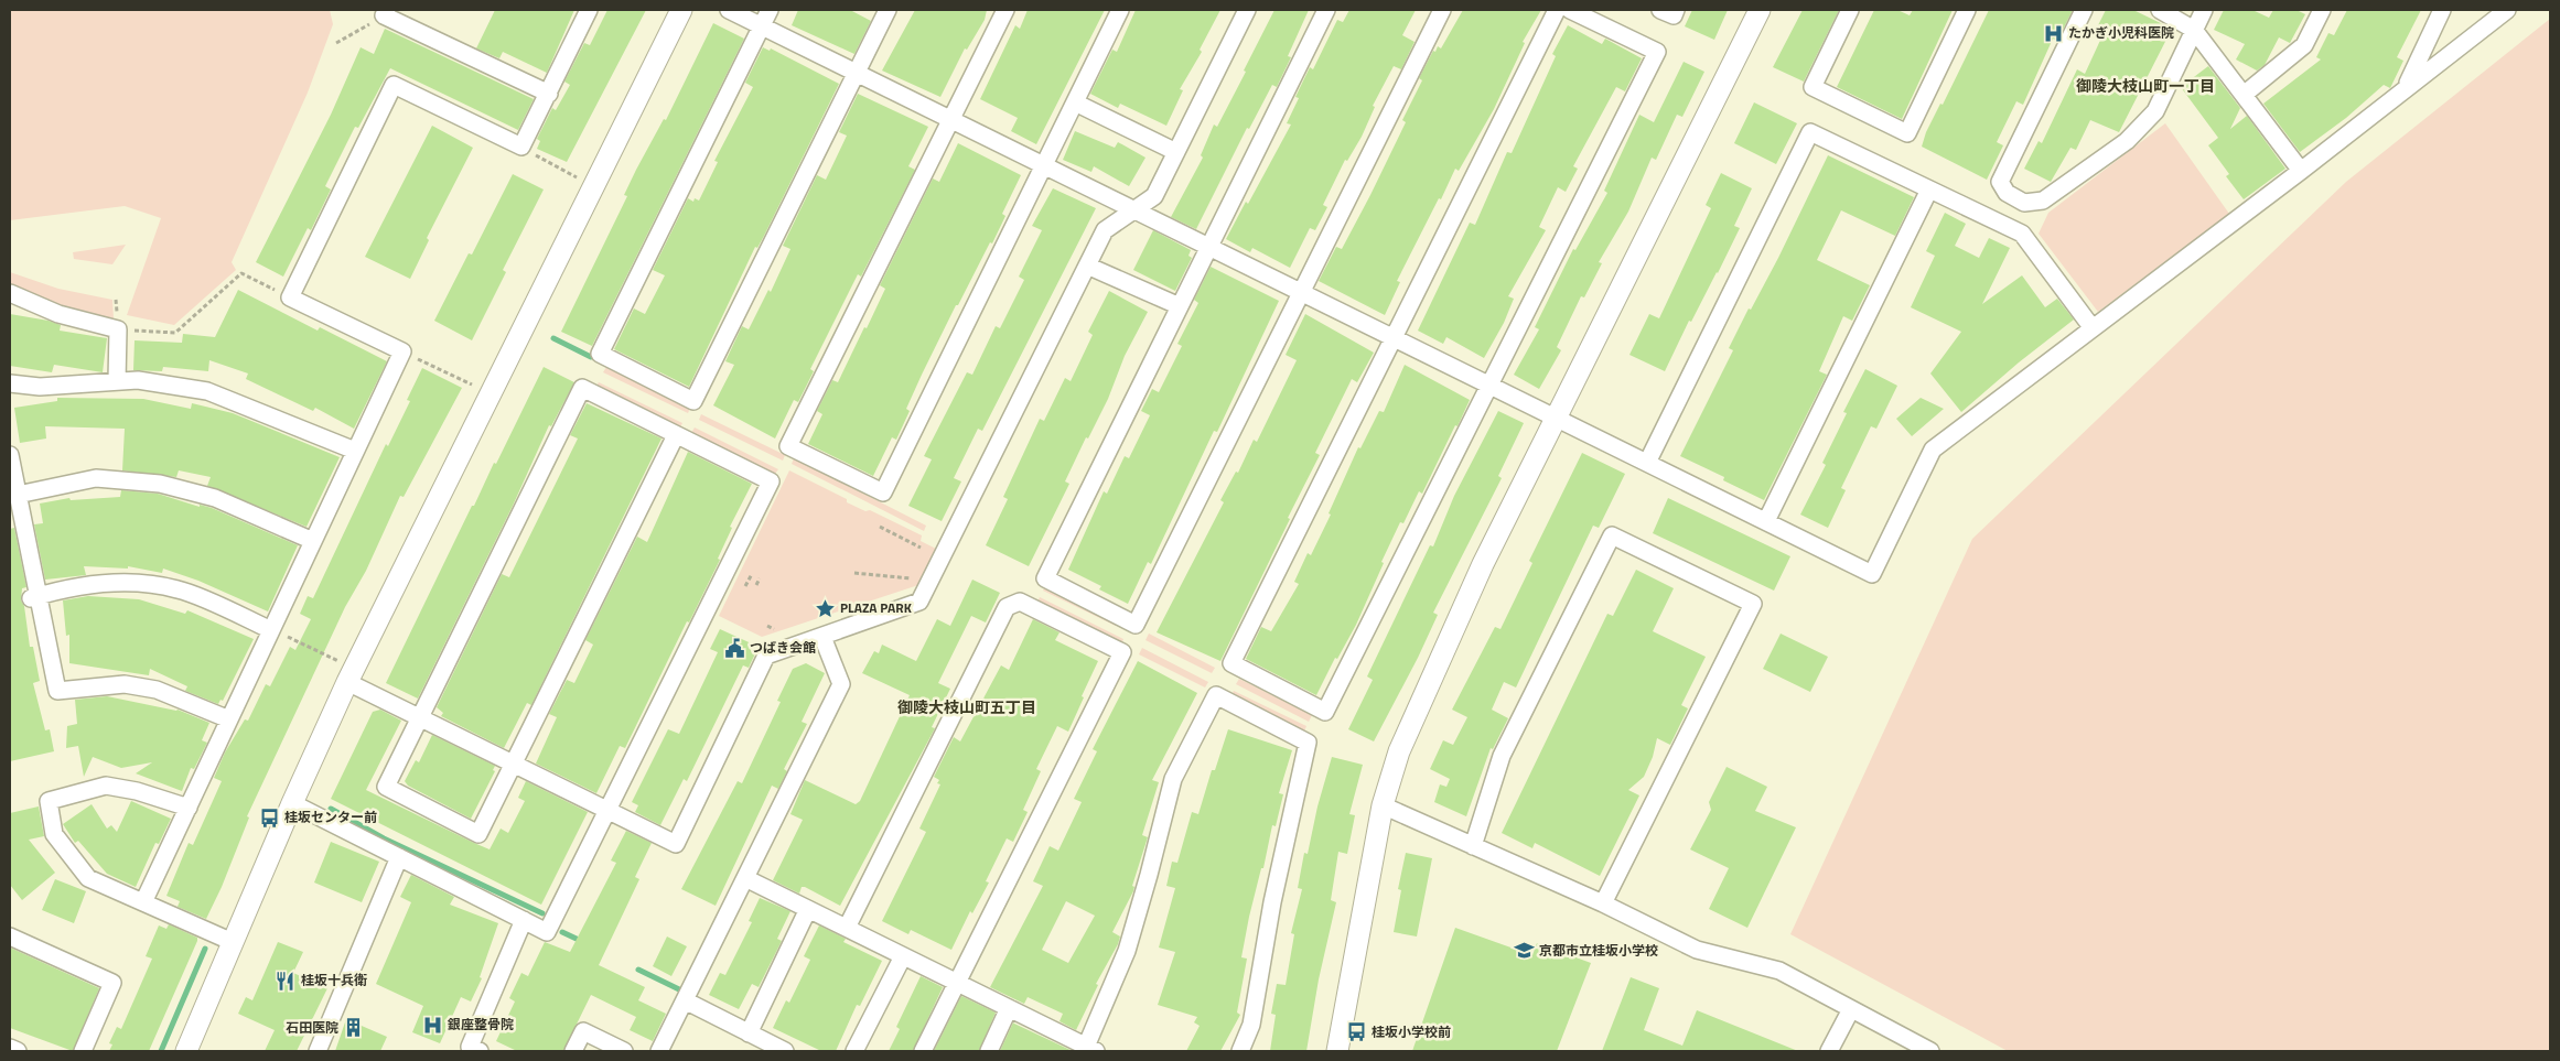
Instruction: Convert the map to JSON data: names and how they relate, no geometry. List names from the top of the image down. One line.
{"districts":["御陵大枝山町一丁目","御陵大枝山町五丁目"],"places":{"hospital":["たかぎ小児科医院","銀座整骨院"],"place":["PLAZA PARK"],"public building":["つばき会館"],"bus stop":["桂坂センター前","桂坂小学校前"],"school or university":["京都市立桂坂小学校"],"restaurant":["桂坂十兵衛"],"building":["石田医院"]}}
